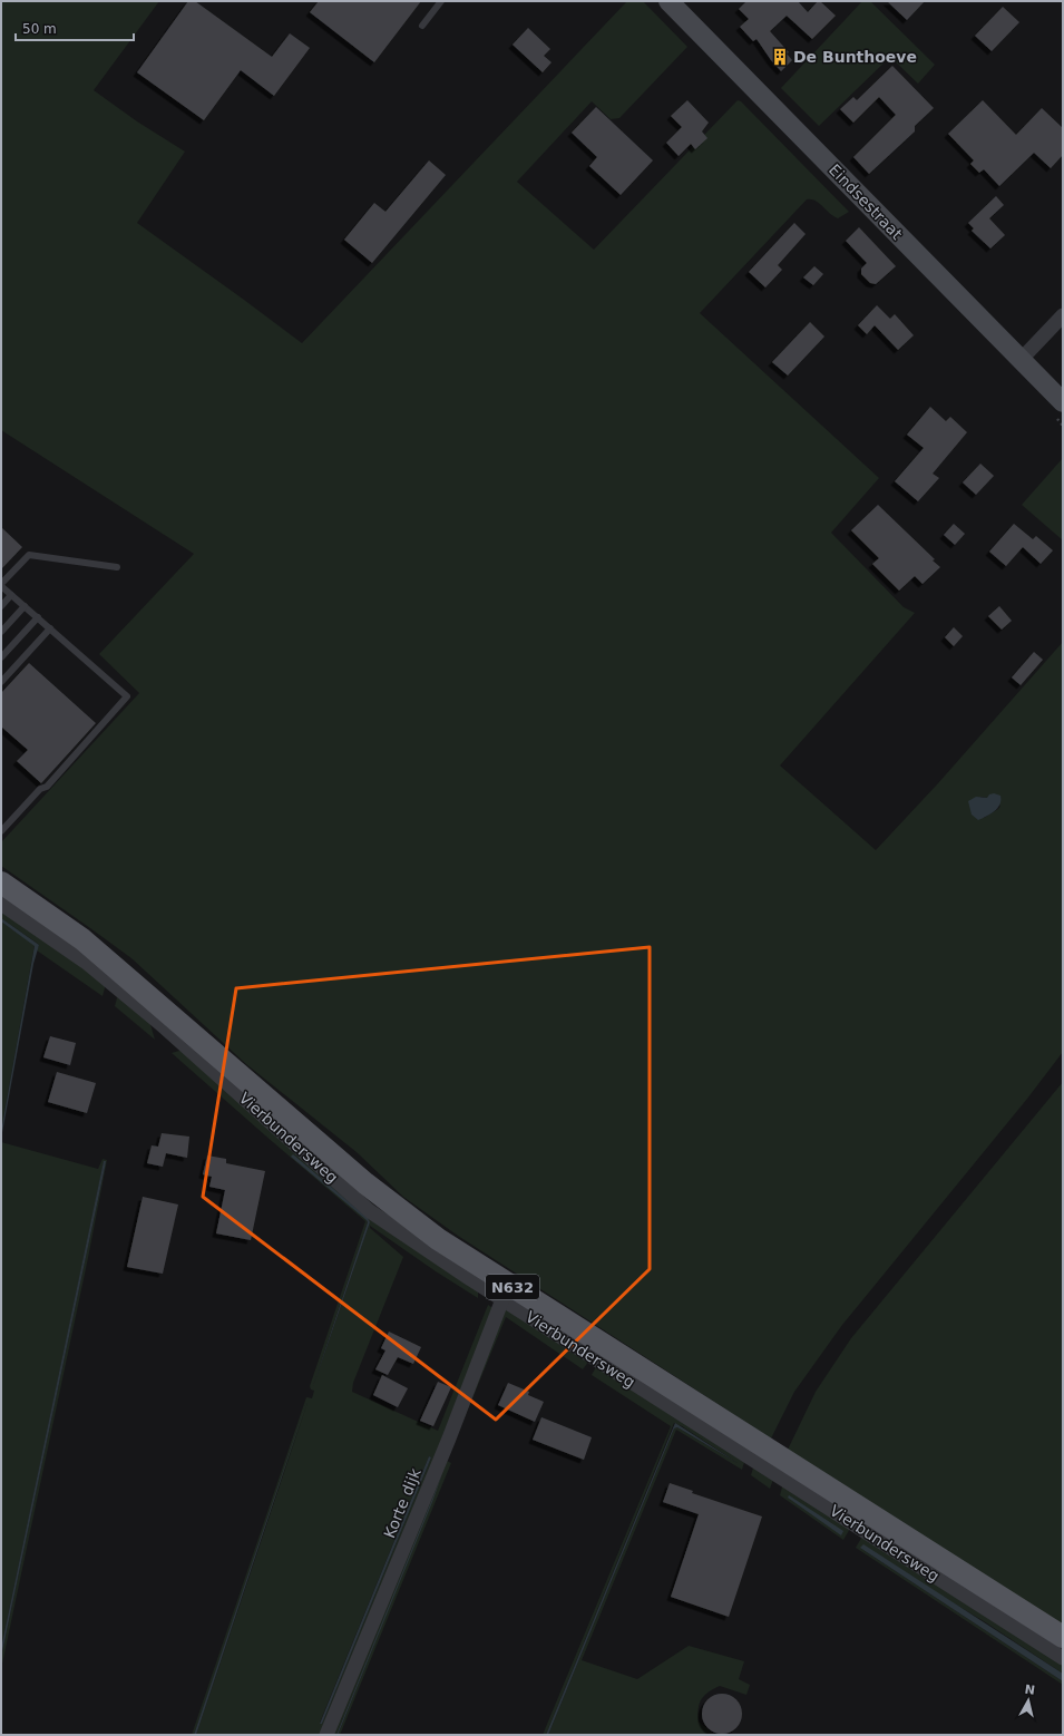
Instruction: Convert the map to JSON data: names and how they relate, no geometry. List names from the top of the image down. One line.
{"streets":{"main road":["Vierbundersweg","N632"],"street":["Eindsestraat","Korte dijk"]},"crossings":[["Vierbundersweg","Korte dijk"]],"places":{"building":["De Bunthoeve"]},"scale_bar":"50 m","north":"top"}
